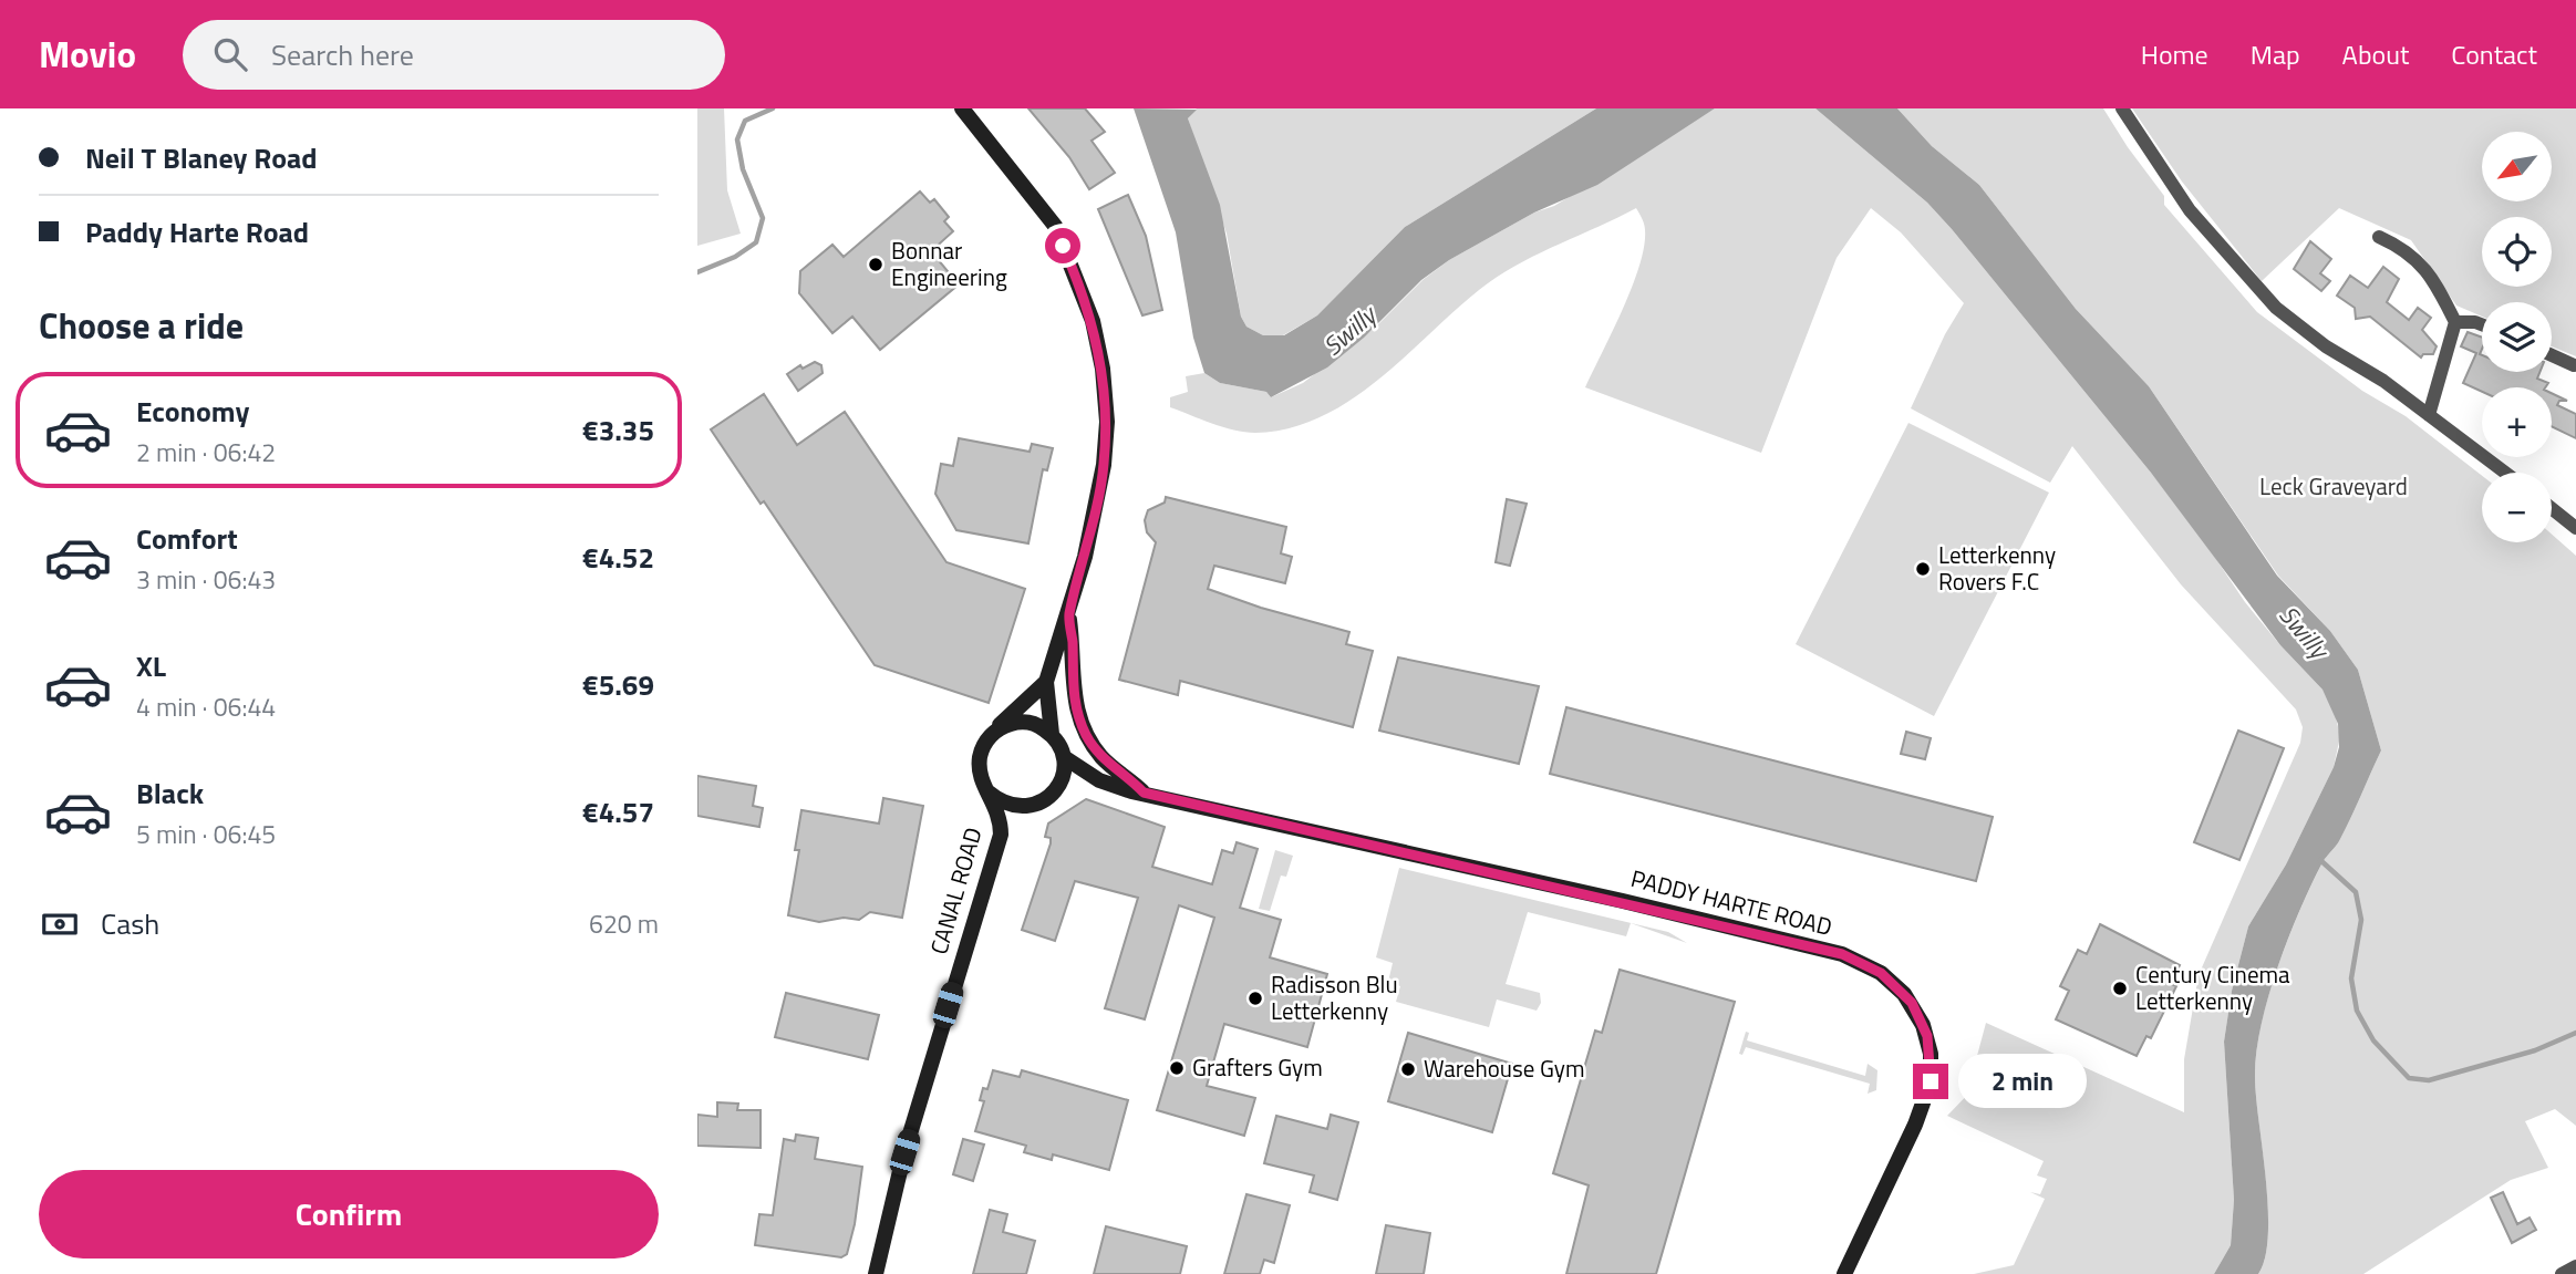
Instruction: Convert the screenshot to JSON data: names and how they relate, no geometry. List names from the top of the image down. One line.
{"streets":{"main road":["CANAL ROAD","PADDY HARTE ROAD"]},"crossings":[["CANAL ROAD","PADDY HARTE ROAD"]],"water":["Swilly"],"parks":["Leck Graveyard"],"places":["Bonnar Engineering","Letterkenny Rovers F.C","Century Cinema Letterkenny","Radisson Blu Letterkenny","Grafters Gym","Warehouse Gym"],"north":"bottom left","page":{"header":"Movio","search":"Search here","nav":["Home","Map","About","Contact"],"banner":["Neil T Blaney Road","Paddy Harte Road"],"map_buttons":["+","−"],"heading":"Choose a ride","list":[{"name":"Economy","note":"2 min · 06:42","value":"€3.35"},{"name":"Comfort","note":"3 min · 06:43","value":"€4.52"},{"name":"XL","note":"4 min · 06:44","value":"€5.69"},{"name":"Black","note":"5 min · 06:45","value":"€4.57"}],"pay":["Cash","620 m"],"bubble":"2 min","buttons":"Confirm"}}
